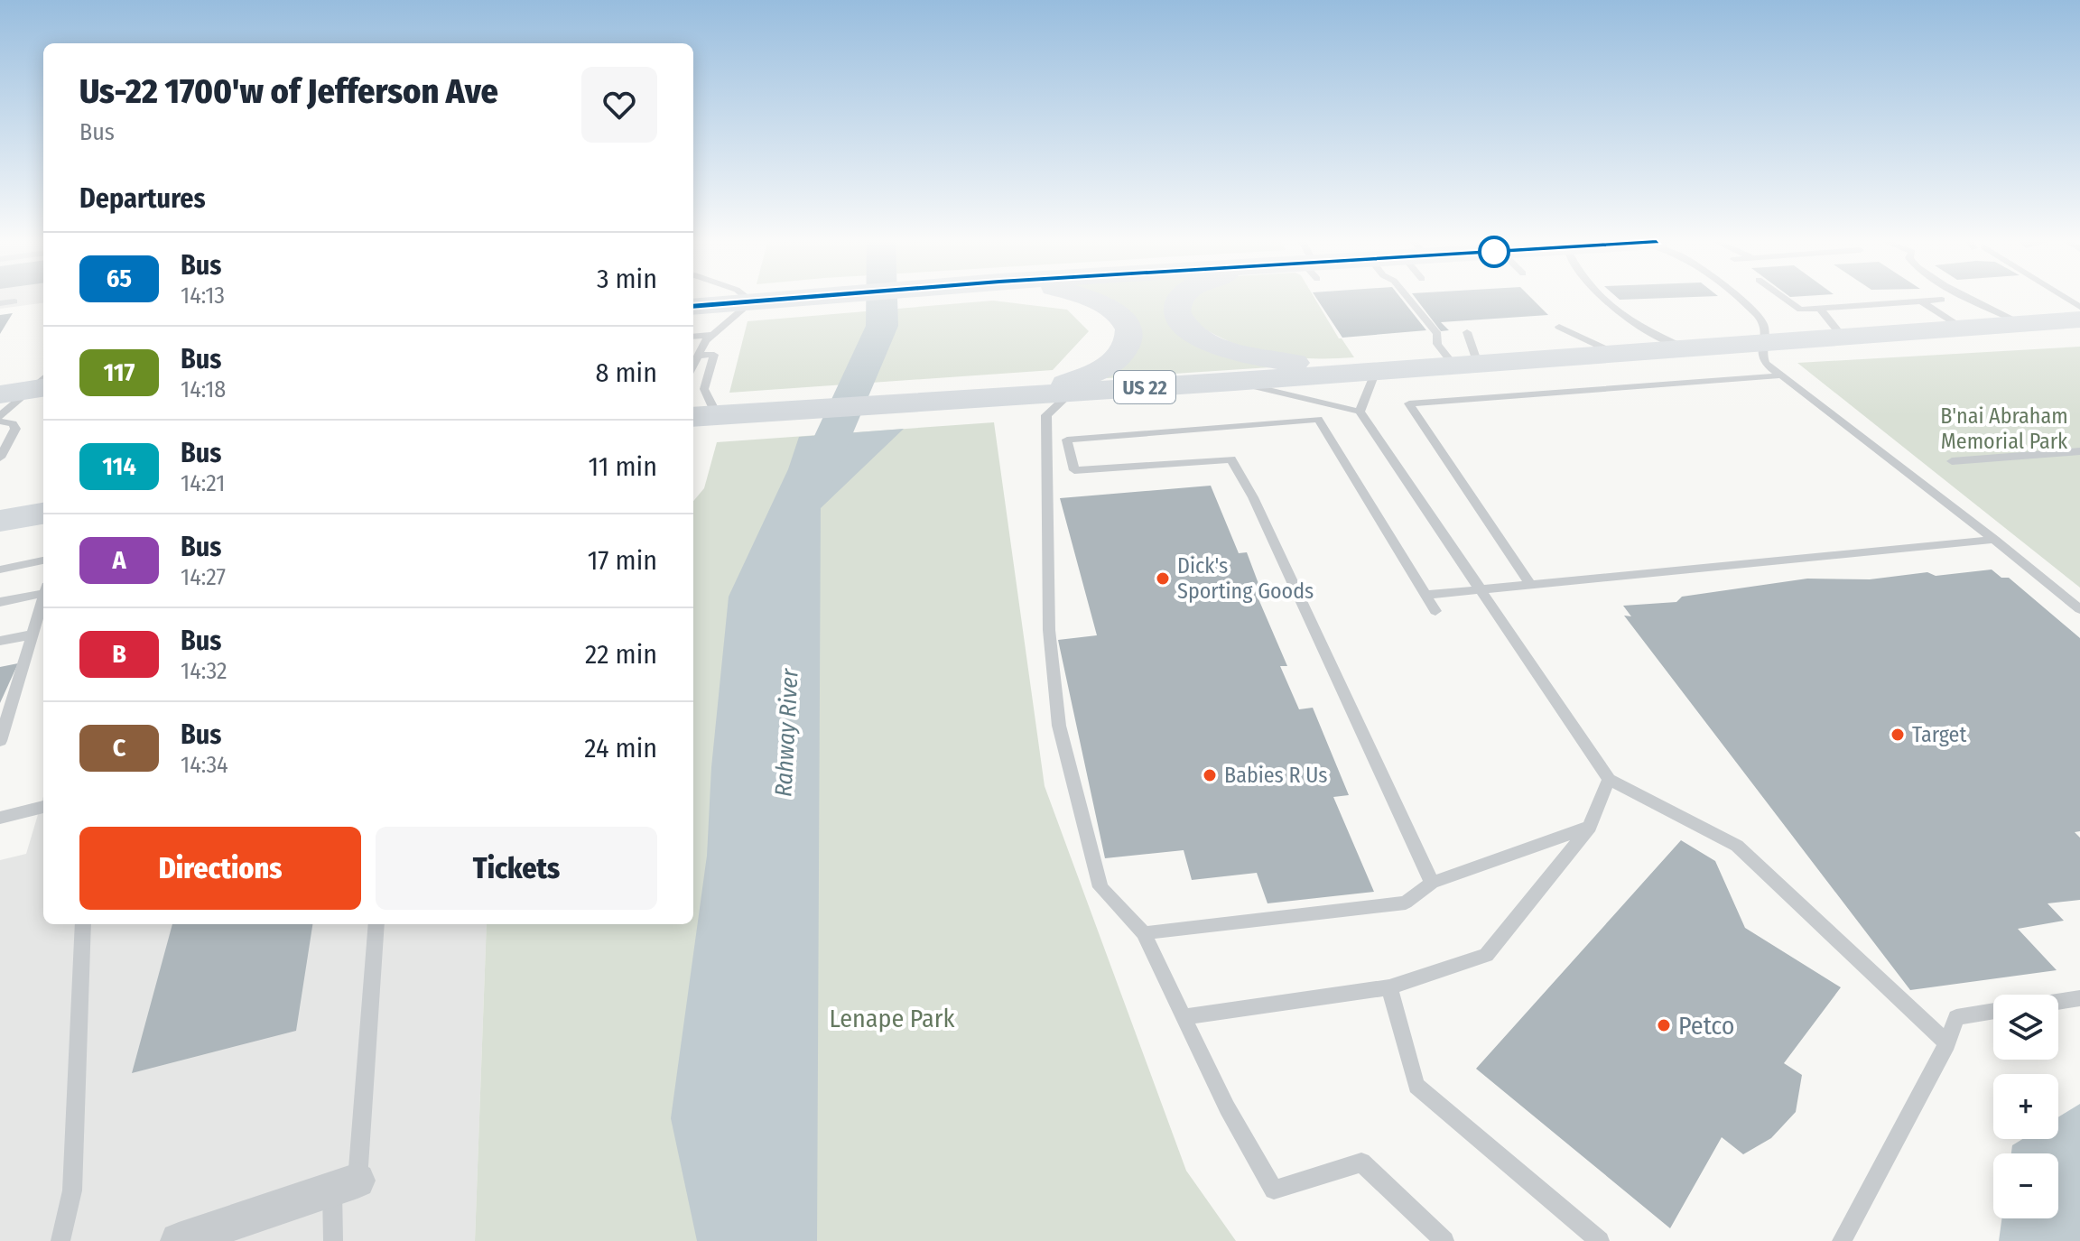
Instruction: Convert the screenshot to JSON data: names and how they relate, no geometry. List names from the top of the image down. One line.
{"streets":{"highway":["US 22"]},"water":["Rahway River"],"parks":["B'nai Abraham Memorial Park","Lenape Park"],"places":["Dick's Sporting Goods","Target","Babies R Us","Petco"],"lines":["bus line 65"],"page":{"heading":[["Us-22 1700'w of Jefferson Ave","Bus"],"Departures"],"list":[{"mark":"65","name":"Bus","note":"14:13","value":"3 min"},{"mark":"117","name":"Bus","note":"14:18","value":"8 min"},{"mark":"114","name":"Bus","note":"14:21","value":"11 min"},{"mark":"A","name":"Bus","note":"14:27","value":"17 min"},{"mark":"B","name":"Bus","note":"14:32","value":"22 min"},{"mark":"C","name":"Bus","note":"14:34","value":"24 min"}],"buttons":["Directions","Tickets"],"map_buttons":["+","−"]}}
